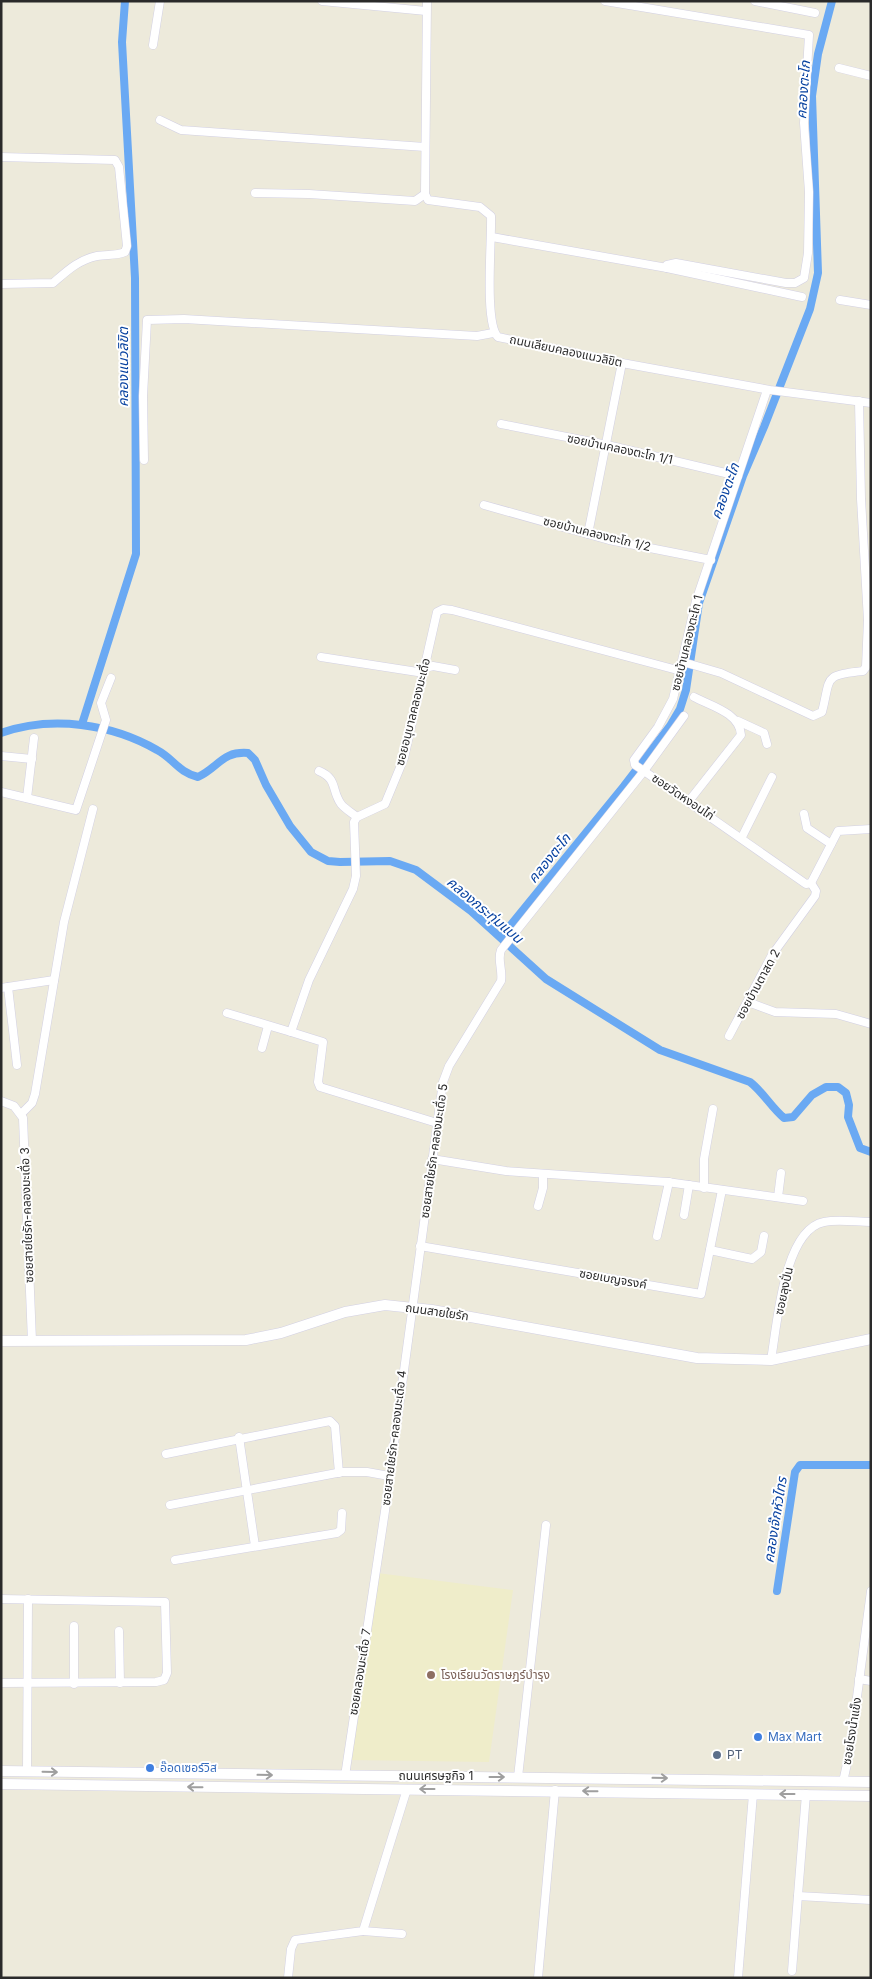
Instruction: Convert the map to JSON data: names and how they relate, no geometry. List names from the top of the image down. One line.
{"streets":{"main road":["ถนนสายใยรัก","ถนนเศรษฐกิจ 1"],"street":["ถนนเลียบคลองแนวลิขิต","ซอยบ้านคลองตะโก 1/1","ซอยบ้านคลองตะโก 1/2","ซอยบ้านคลองตะโก 1","ซอยอนุบาลคลองมะเดื่อ","ซอยวัดหงอนไก่","ซอยบ้านตาสด 2","ซอยสายใยรัก-คลองมะเดื่อ 5","ซอยสายใยรัก-คลองมะเดื่อ 3","ซอยเบญจรงค์","ซอยลุงปั่น","ซอยสายใยรัก-คลองมะเดื่อ 4","ซอยคลองมะเดื่อ 7","ซอยโรงน้ำแข็ง"]},"crossings":[["ถนนเลียบคลองแนวลิขิต","ซอยบ้านคลองตะโก 1"],["ซอยบ้านคลองตะโก 1/1","ซอยบ้านคลองตะโก 1"],["ซอยบ้านคลองตะโก 1/2","ซอยบ้านคลองตะโก 1"],["ซอยบ้านคลองตะโก 1","ซอยอนุบาลคลองมะเดื่อ"],["ซอยบ้านคลองตะโก 1","ซอยวัดหงอนไก่"],["ซอยวัดหงอนไก่","ซอยบ้านตาสด 2"],["ซอยวัดหงอนไก่","ซอยสายใยรัก-คลองมะเดื่อ 5"],["ซอยสายใยรัก-คลองมะเดื่อ 5","ซอยเบญจรงค์"],["ซอยสายใยรัก-คลองมะเดื่อ 5","ถนนสายใยรัก"],["ซอยสายใยรัก-คลองมะเดื่อ 5","ซอยสายใยรัก-คลองมะเดื่อ 4"],["ซอยสายใยรัก-คลองมะเดื่อ 3","ถนนสายใยรัก"],["ซอยลุงปั่น","ถนนสายใยรัก"],["ถนนสายใยรัก","ซอยสายใยรัก-คลองมะเดื่อ 4"],["ซอยสายใยรัก-คลองมะเดื่อ 4","ซอยคลองมะเดื่อ 7"],["ซอยคลองมะเดื่อ 7","ถนนเศรษฐกิจ 1"],["ซอยโรงน้ำแข็ง","ถนนเศรษฐกิจ 1"]],"water":["คลองตะโก","คลองแนวลิขิต","คลองกระทุ่มแบน","คลองเจ๊กหัวไทร"],"places":["โรงเรียนวัดราษฎร์บํารุง","Max Mart","PT","อ๊อดเซอร์วิส"]}
